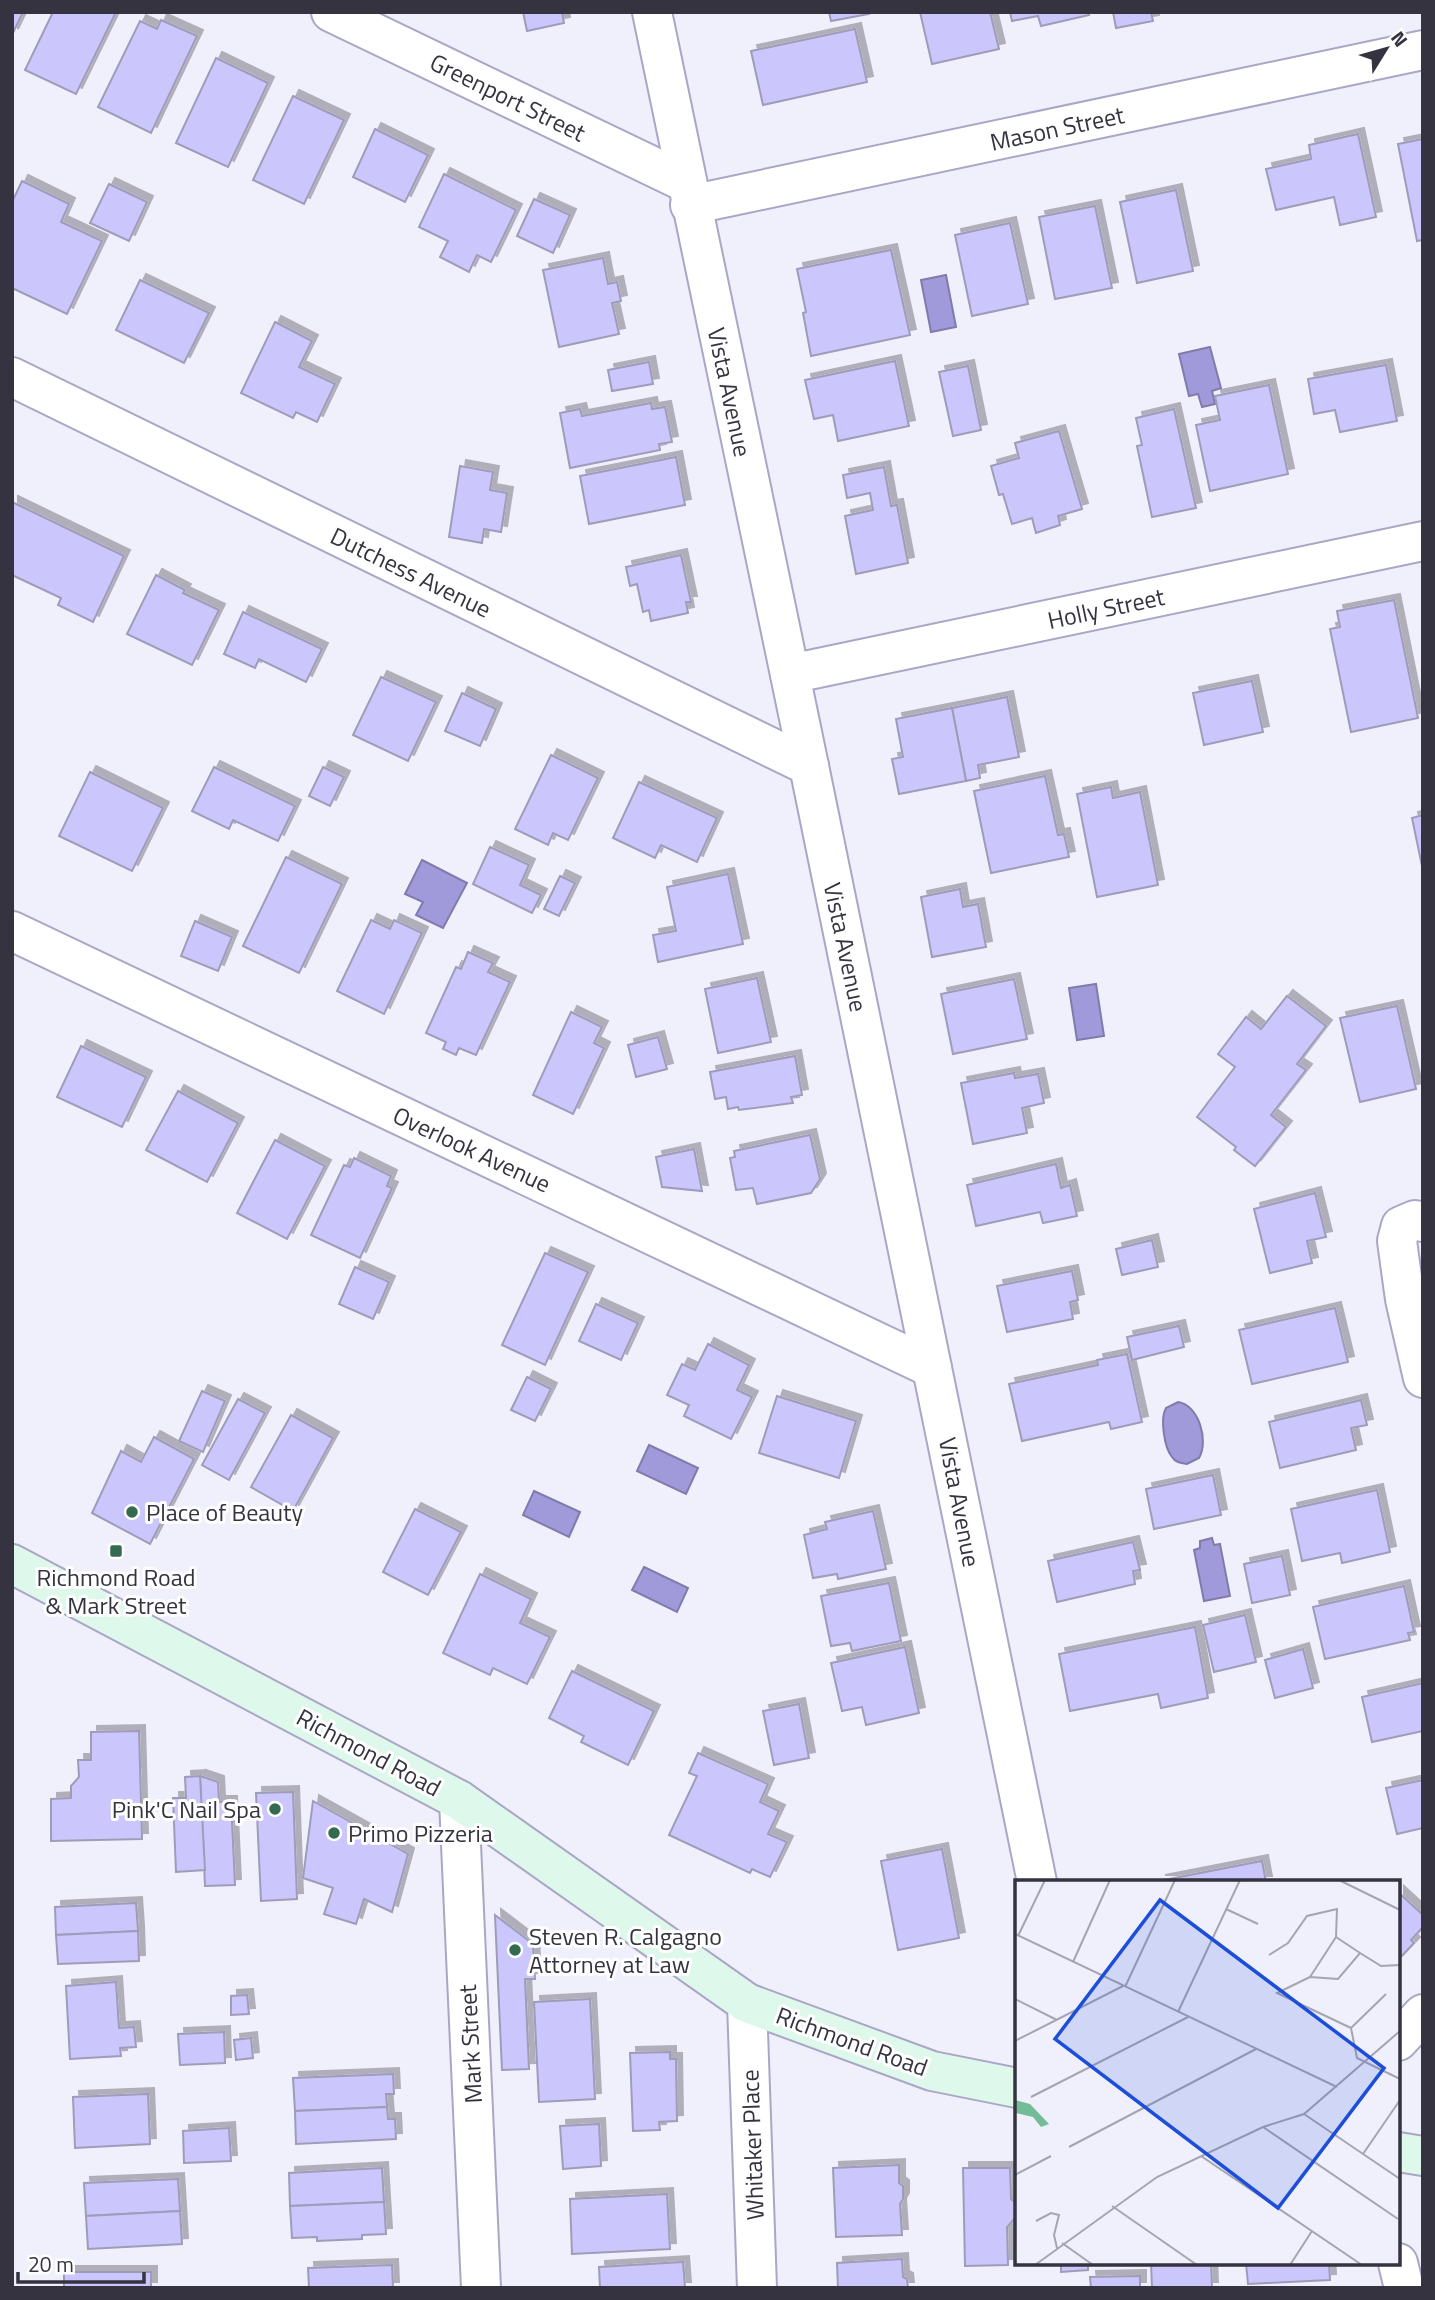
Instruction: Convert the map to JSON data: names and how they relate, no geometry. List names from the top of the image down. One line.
{"streets":{"main road":["Richmond Road"],"street":["Greenport Street","Mason Street","Vista Avenue","Dutchess Avenue","Holly Street","Overlook Avenue","Mark Street","Whitaker Place"]},"crossings":[["Greenport Street","Mason Street"],["Greenport Street","Vista Avenue"],["Mason Street","Vista Avenue"],["Vista Avenue","Dutchess Avenue"],["Vista Avenue","Holly Street"],["Vista Avenue","Overlook Avenue"],["Richmond Road","Mark Street"],["Richmond Road","Whitaker Place"]],"places":{"other":["Place of Beauty","Pink'C Nail Spa","Primo Pizzeria","Steven R. Calgagno Attorney at Law"],"transit":["Richmond Road & Mark Street"]},"scale_bar":"20 m","north":"top right"}
